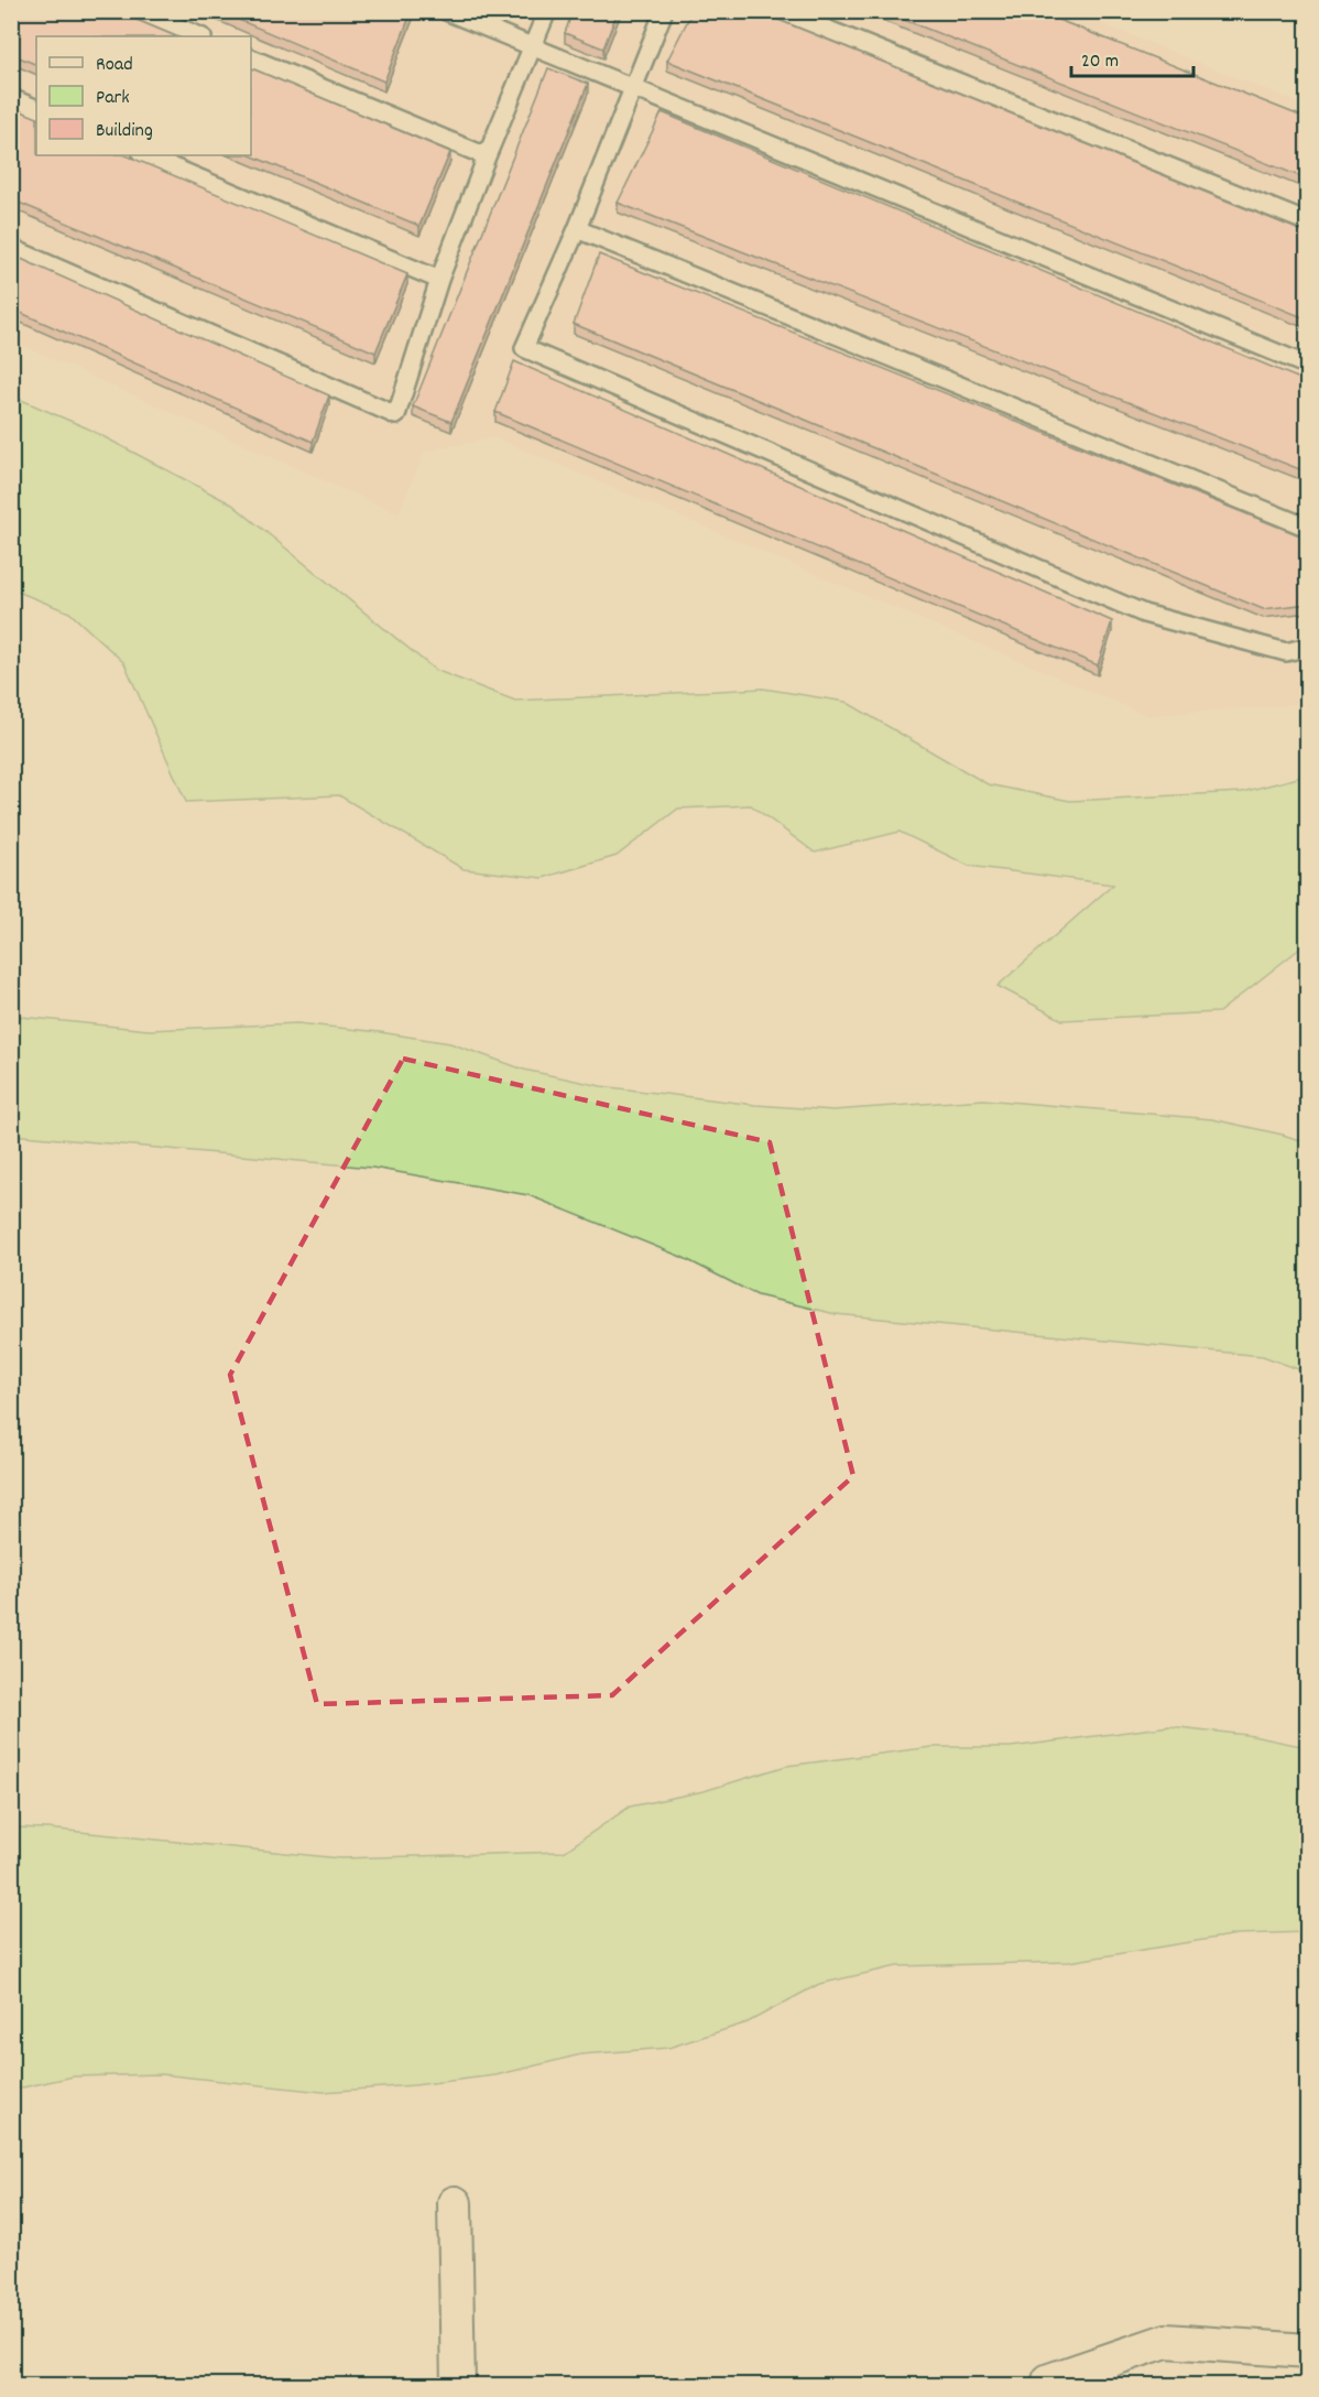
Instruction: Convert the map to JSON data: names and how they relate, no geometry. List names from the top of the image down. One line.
{"legend":["Road","Park","Building"],"scale_bar":"20 m"}
